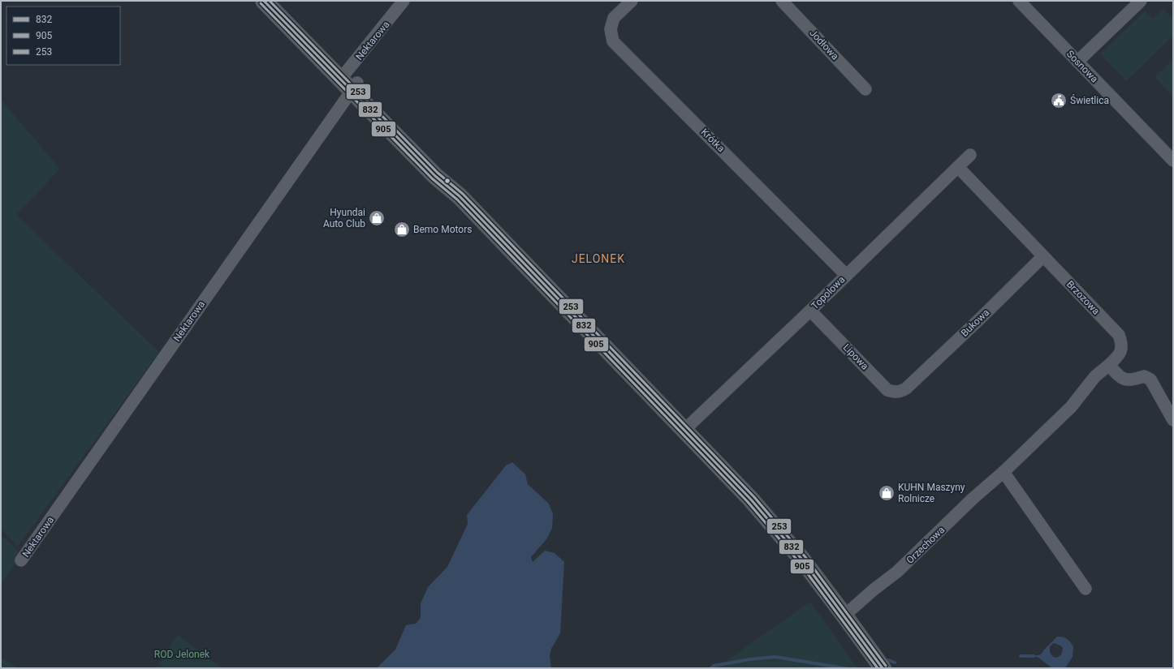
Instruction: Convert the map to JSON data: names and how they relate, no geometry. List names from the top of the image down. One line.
{"streets":{"street":["Nektarowa","Jodłowa","Sosnowa","Krótka","Topolowa","Brzozowa","Bukowa","Lipowa","Orzechowa"]},"crossings":[["Krótka","Topolowa"],["Topolowa","Brzozowa"],["Topolowa","Lipowa"],["Brzozowa","Bukowa"],["Brzozowa","Orzechowa"],["Bukowa","Lipowa"]],"districts":["JELONEK"],"parks":["ROD Jelonek"],"places":{"public building":["Świetlica"],"shop":["Hyundai Auto Club","Bemo Motors","KUHN Maszyny Rolnicze"]},"lines":["transit line 832","transit line 253","transit line 905"],"legend":["832","905","253"]}
